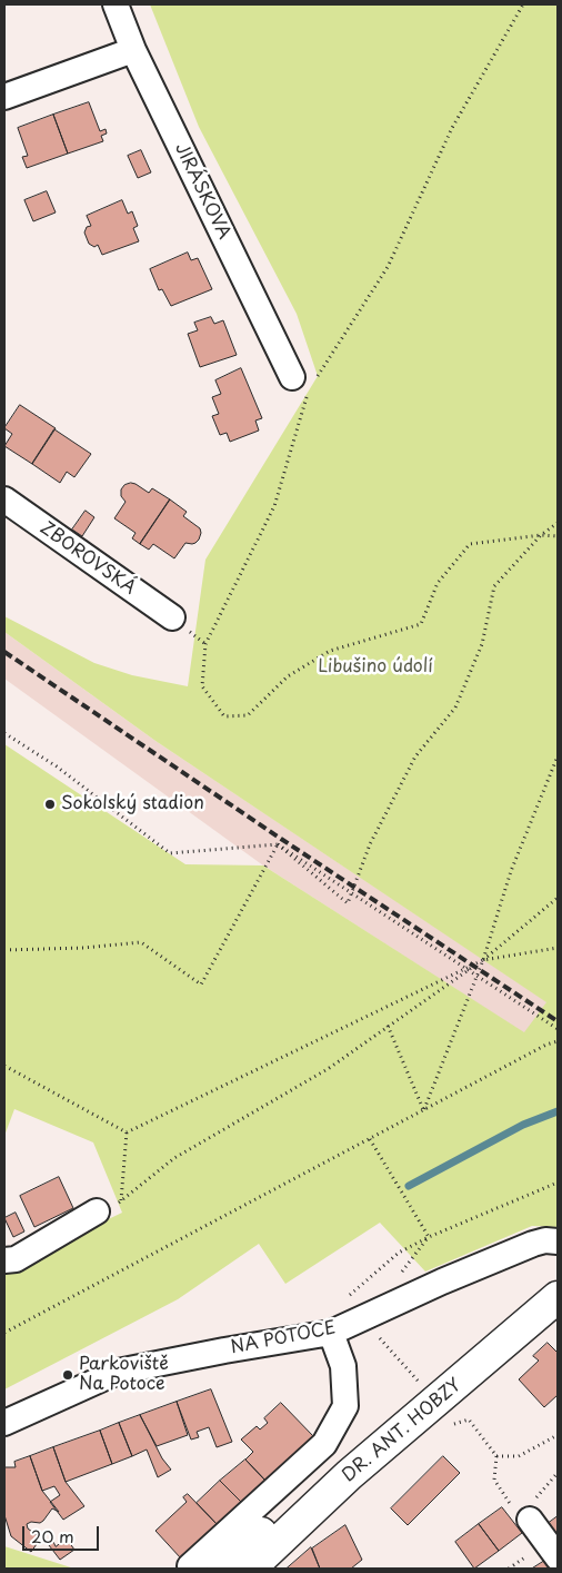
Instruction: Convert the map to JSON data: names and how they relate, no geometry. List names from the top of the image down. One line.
{"streets":{"main road":["DR. ANT. HOBZY"],"street":["JIRÁSKOVA","ZBOROVSKÁ","NA POTOCE"]},"parks":["Libušino údolí"],"places":["Sokolský stadion","Parkoviště Na Potoce"],"scale_bar":"20 m"}
